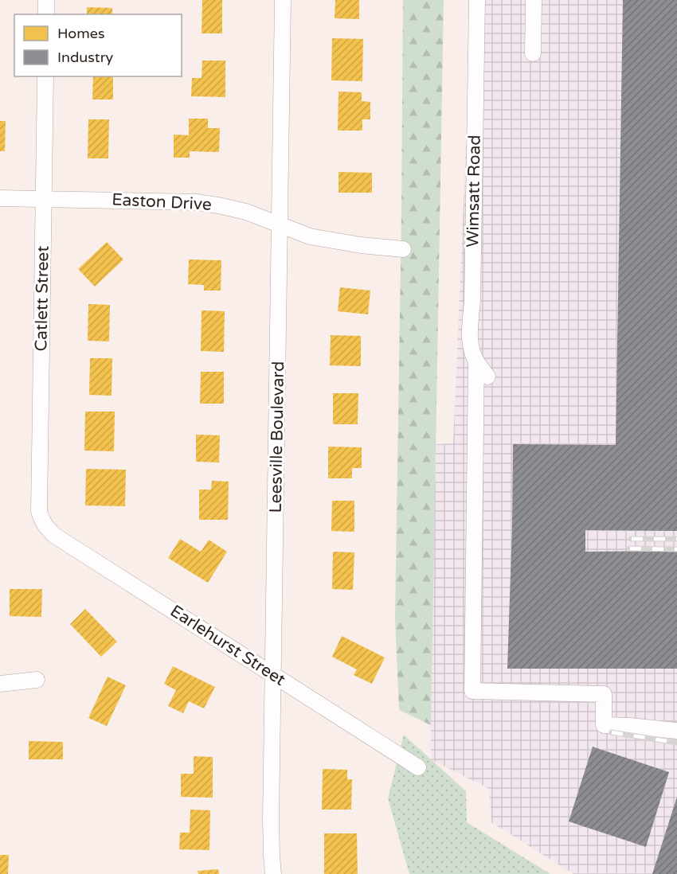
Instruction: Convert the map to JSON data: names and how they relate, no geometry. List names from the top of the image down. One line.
{"streets":{"street":["Wimsatt Road","Easton Drive","Catlett Street","Leesville Boulevard","Earlehurst Street"]},"crossings":[["Easton Drive","Catlett Street"],["Easton Drive","Leesville Boulevard"],["Catlett Street","Earlehurst Street"],["Leesville Boulevard","Earlehurst Street"]],"legend":["Homes","Industry"]}
